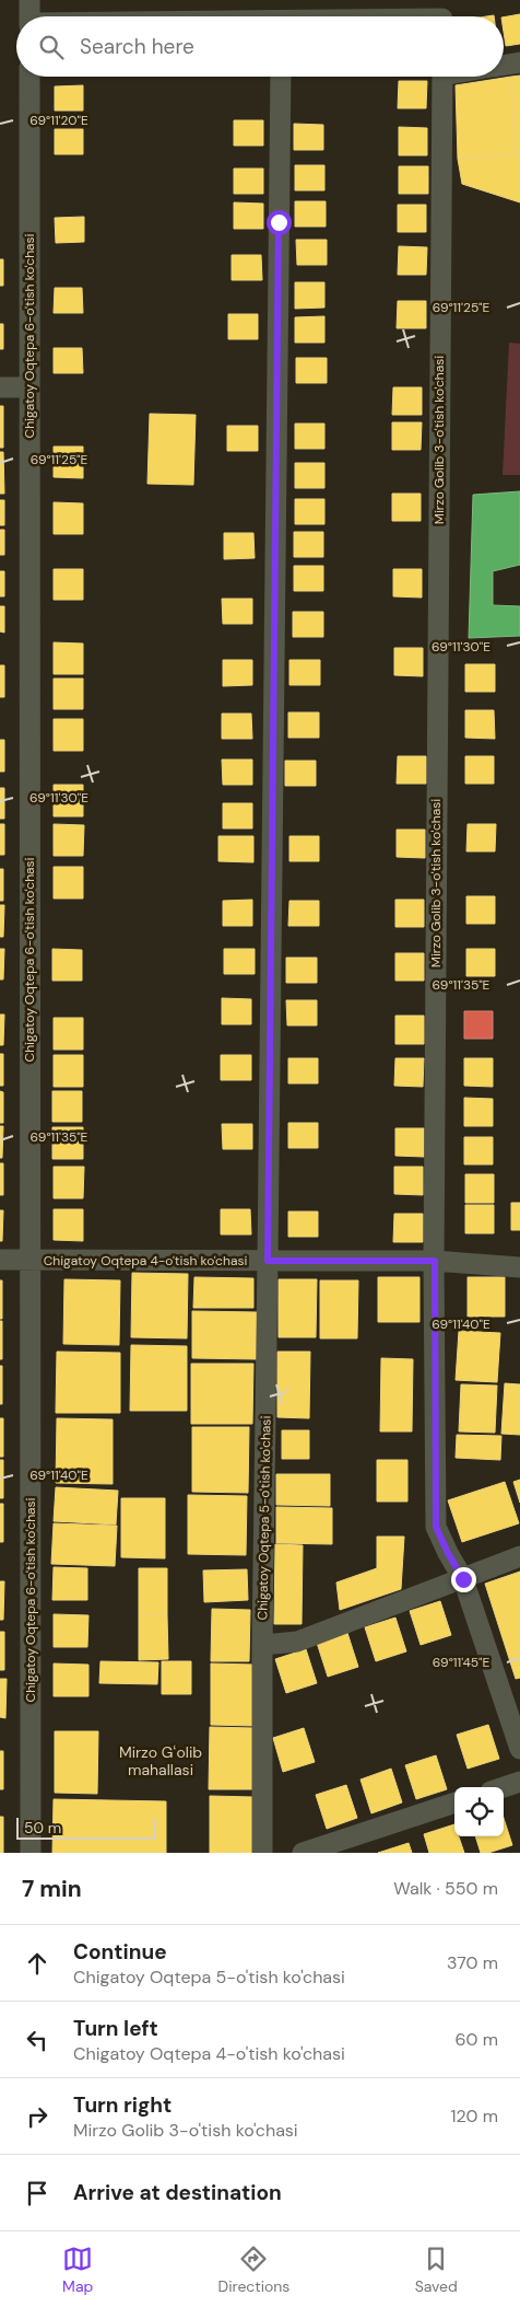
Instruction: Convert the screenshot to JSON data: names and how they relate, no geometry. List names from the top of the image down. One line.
{"streets":{"street":["Chigatoy Oqtepa 6-o'tish ko'chasi","Mirzo Golib 3-o'tish ko'chasi","Chigatoy Oqtepa 4-o'tish ko'chasi","Chigatoy Oqtepa 5-o'tish ko'chasi"]},"crossings":[["Chigatoy Oqtepa 6-o'tish ko'chasi","Chigatoy Oqtepa 4-o'tish ko'chasi"],["Mirzo Golib 3-o'tish ko'chasi","Chigatoy Oqtepa 4-o'tish ko'chasi"],["Chigatoy Oqtepa 4-o'tish ko'chasi","Chigatoy Oqtepa 5-o'tish ko'chasi"]],"districts":["Mirzo Gʻolib mahallasi"],"scale_bar":"50 m","page":{"search":"Search here","scale":"50 m","heading":["7 min","Walk · 550 m"],"list":[["Continue","Chigatoy Oqtepa 5-o'tish ko'chasi","370 m"],["Turn left","Chigatoy Oqtepa 4-o'tish ko'chasi","60 m"],["Turn right","Mirzo Golib 3-o'tish ko'chasi","120 m"],"Arrive at destination"],"nav":["Map","Directions","Saved"]},"coordinates":["69°11'20\"E","69°11'25\"E","69°11'30\"E","69°11'35\"E","69°11'40\"E","69°11'45\"E"]}
